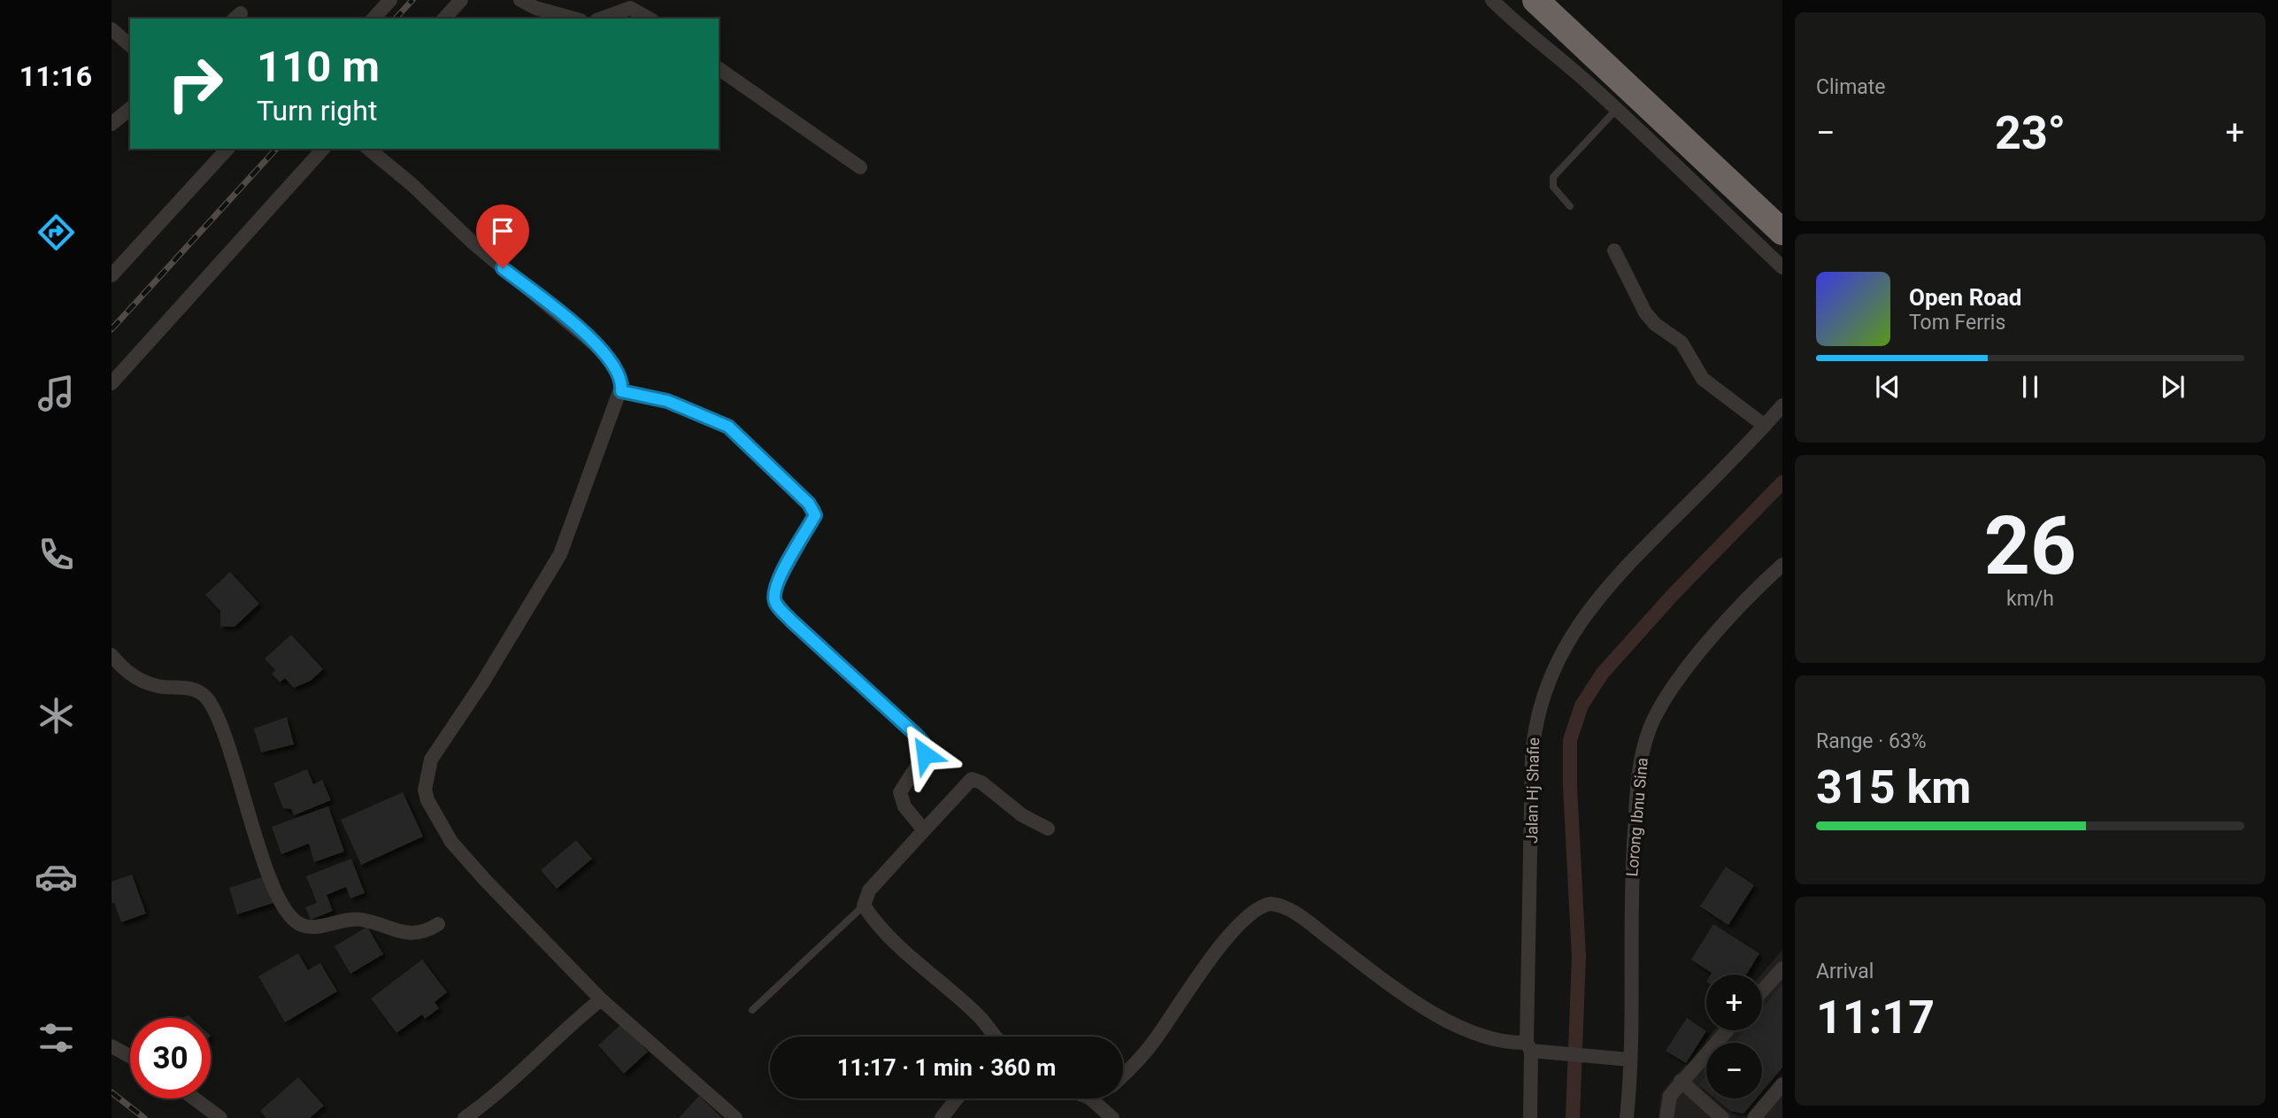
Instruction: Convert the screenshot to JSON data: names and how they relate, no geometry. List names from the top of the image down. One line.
{"streets":{"street":["Jalan Hj Shafie","Lorong Ibnu Sina"]},"page":{"tabs":"11:16","tile":["Climate",["26","km/h"],["Range · 63%","315 km"],["Arrival","11:17"]],"turn":["110 m","Turn right"],"heat":["−","23°","+"],"song":["Open Road","Tom Ferris"],"map_buttons":["+","−"],"limit":"30","trip":"11:17 · 1 min · 360 m"}}
